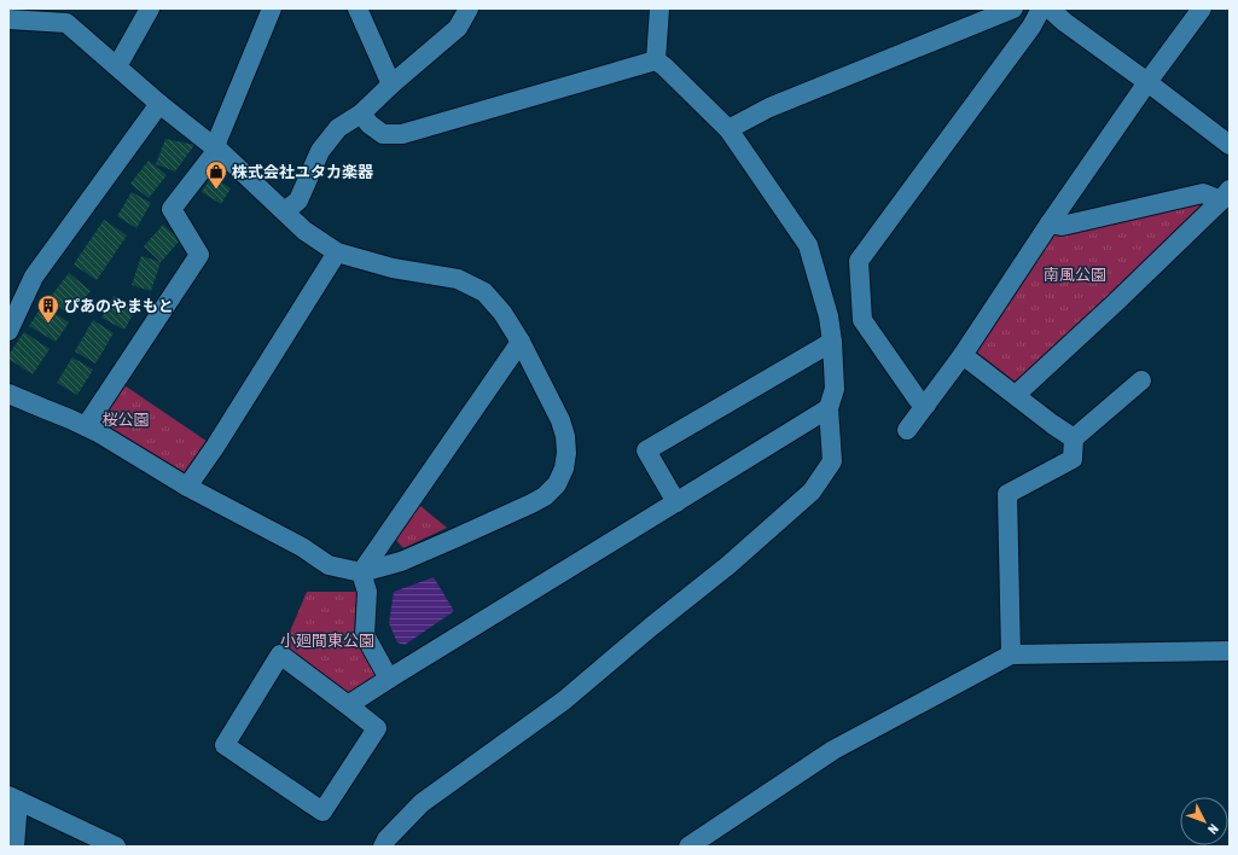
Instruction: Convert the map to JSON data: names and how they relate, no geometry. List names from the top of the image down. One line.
{"parks":["南風公園","桜公園","小廻間東公園"],"places":{"shop":["株式会社ユタカ楽器"],"building":["ぴあのやまもと"]},"north":"bottom right"}
